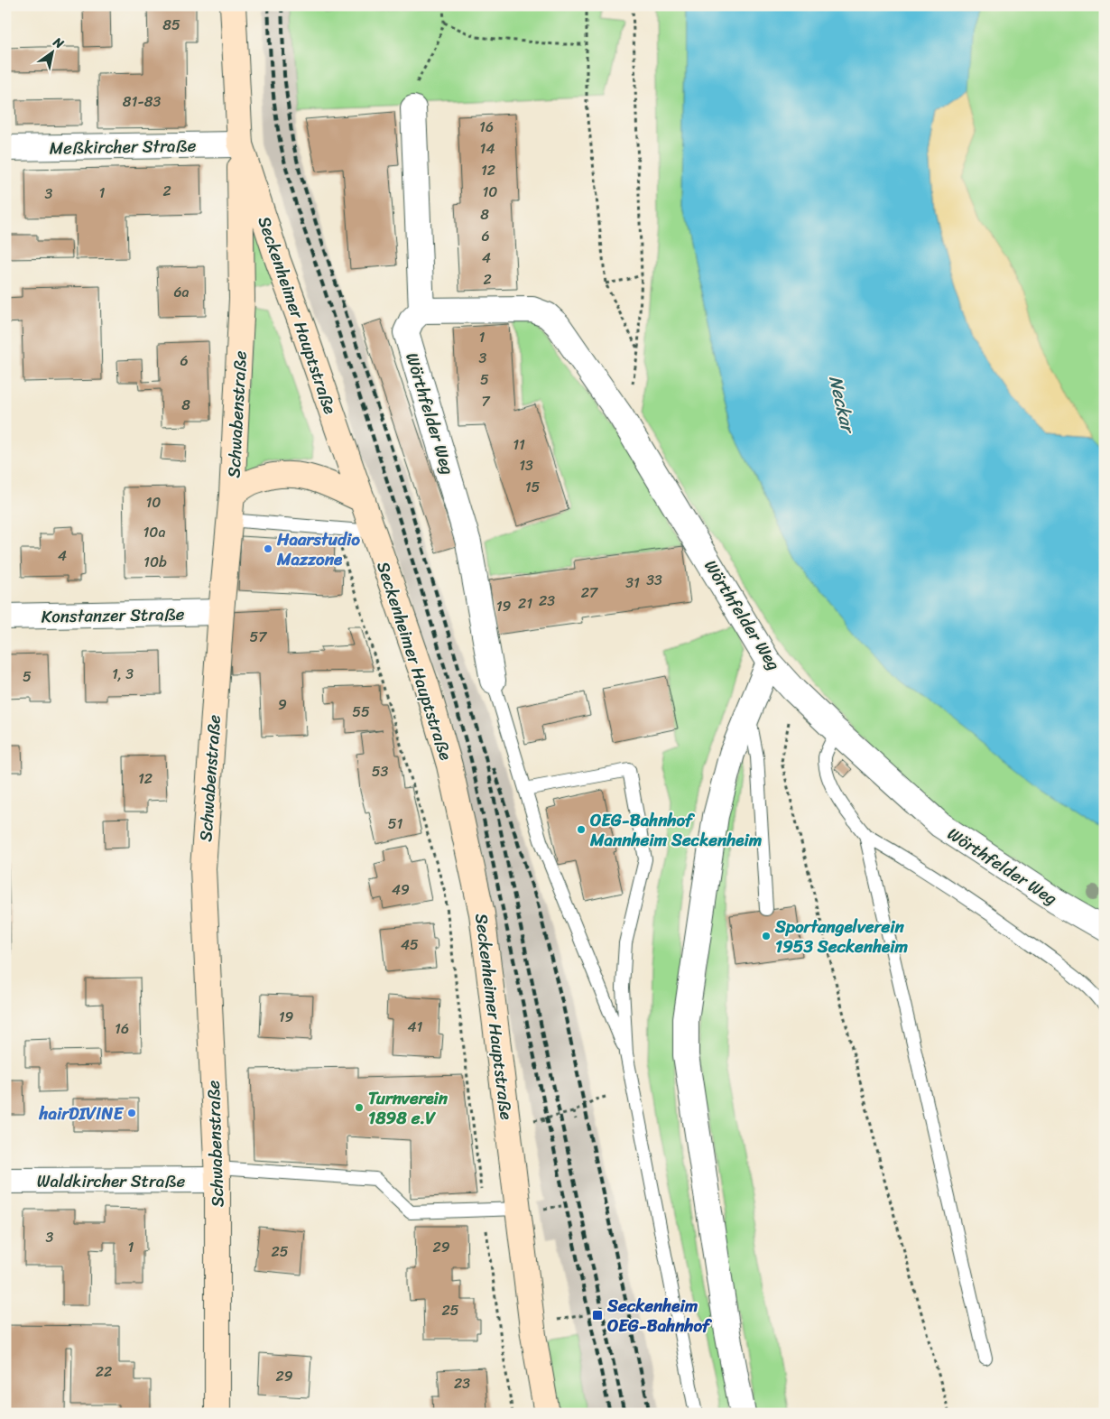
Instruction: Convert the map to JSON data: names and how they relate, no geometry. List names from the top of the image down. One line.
{"streets":{"main road":["Seckenheimer Hauptstraße","Schwabenstraße"],"street":["Meßkircher Straße","Wörthfelder Weg","Konstanzer Straße","Waldkircher Straße"]},"crossings":[["Meßkircher Straße","Seckenheimer Hauptstraße"],["Meßkircher Straße","Schwabenstraße"],["Seckenheimer Hauptstraße","Schwabenstraße"],["Schwabenstraße","Konstanzer Straße"],["Schwabenstraße","Waldkircher Straße"]],"water":["Neckar"],"places":{"other":["Haarstudio Mazzone","OEG-Bahnhof Mannheim Seckenheim","Sportangelverein 1953 Seckenheim","Turnverein 1898 e.V","hairDIVINE"],"transit":["Seckenheim OEG-Bahnhof"]},"house_numbers":["85","81-83","16","14","12","2","10","1","3","8","6","4","2","6a","1","3","6","5","7","8","11","13","15","10","10a","4","10b","33","31","27","23","21","19","57","1, 3","5","9","55","53","12","51","49","45","19","41","16","3","1","29","25","25","22","29","23"],"north":"top right"}
